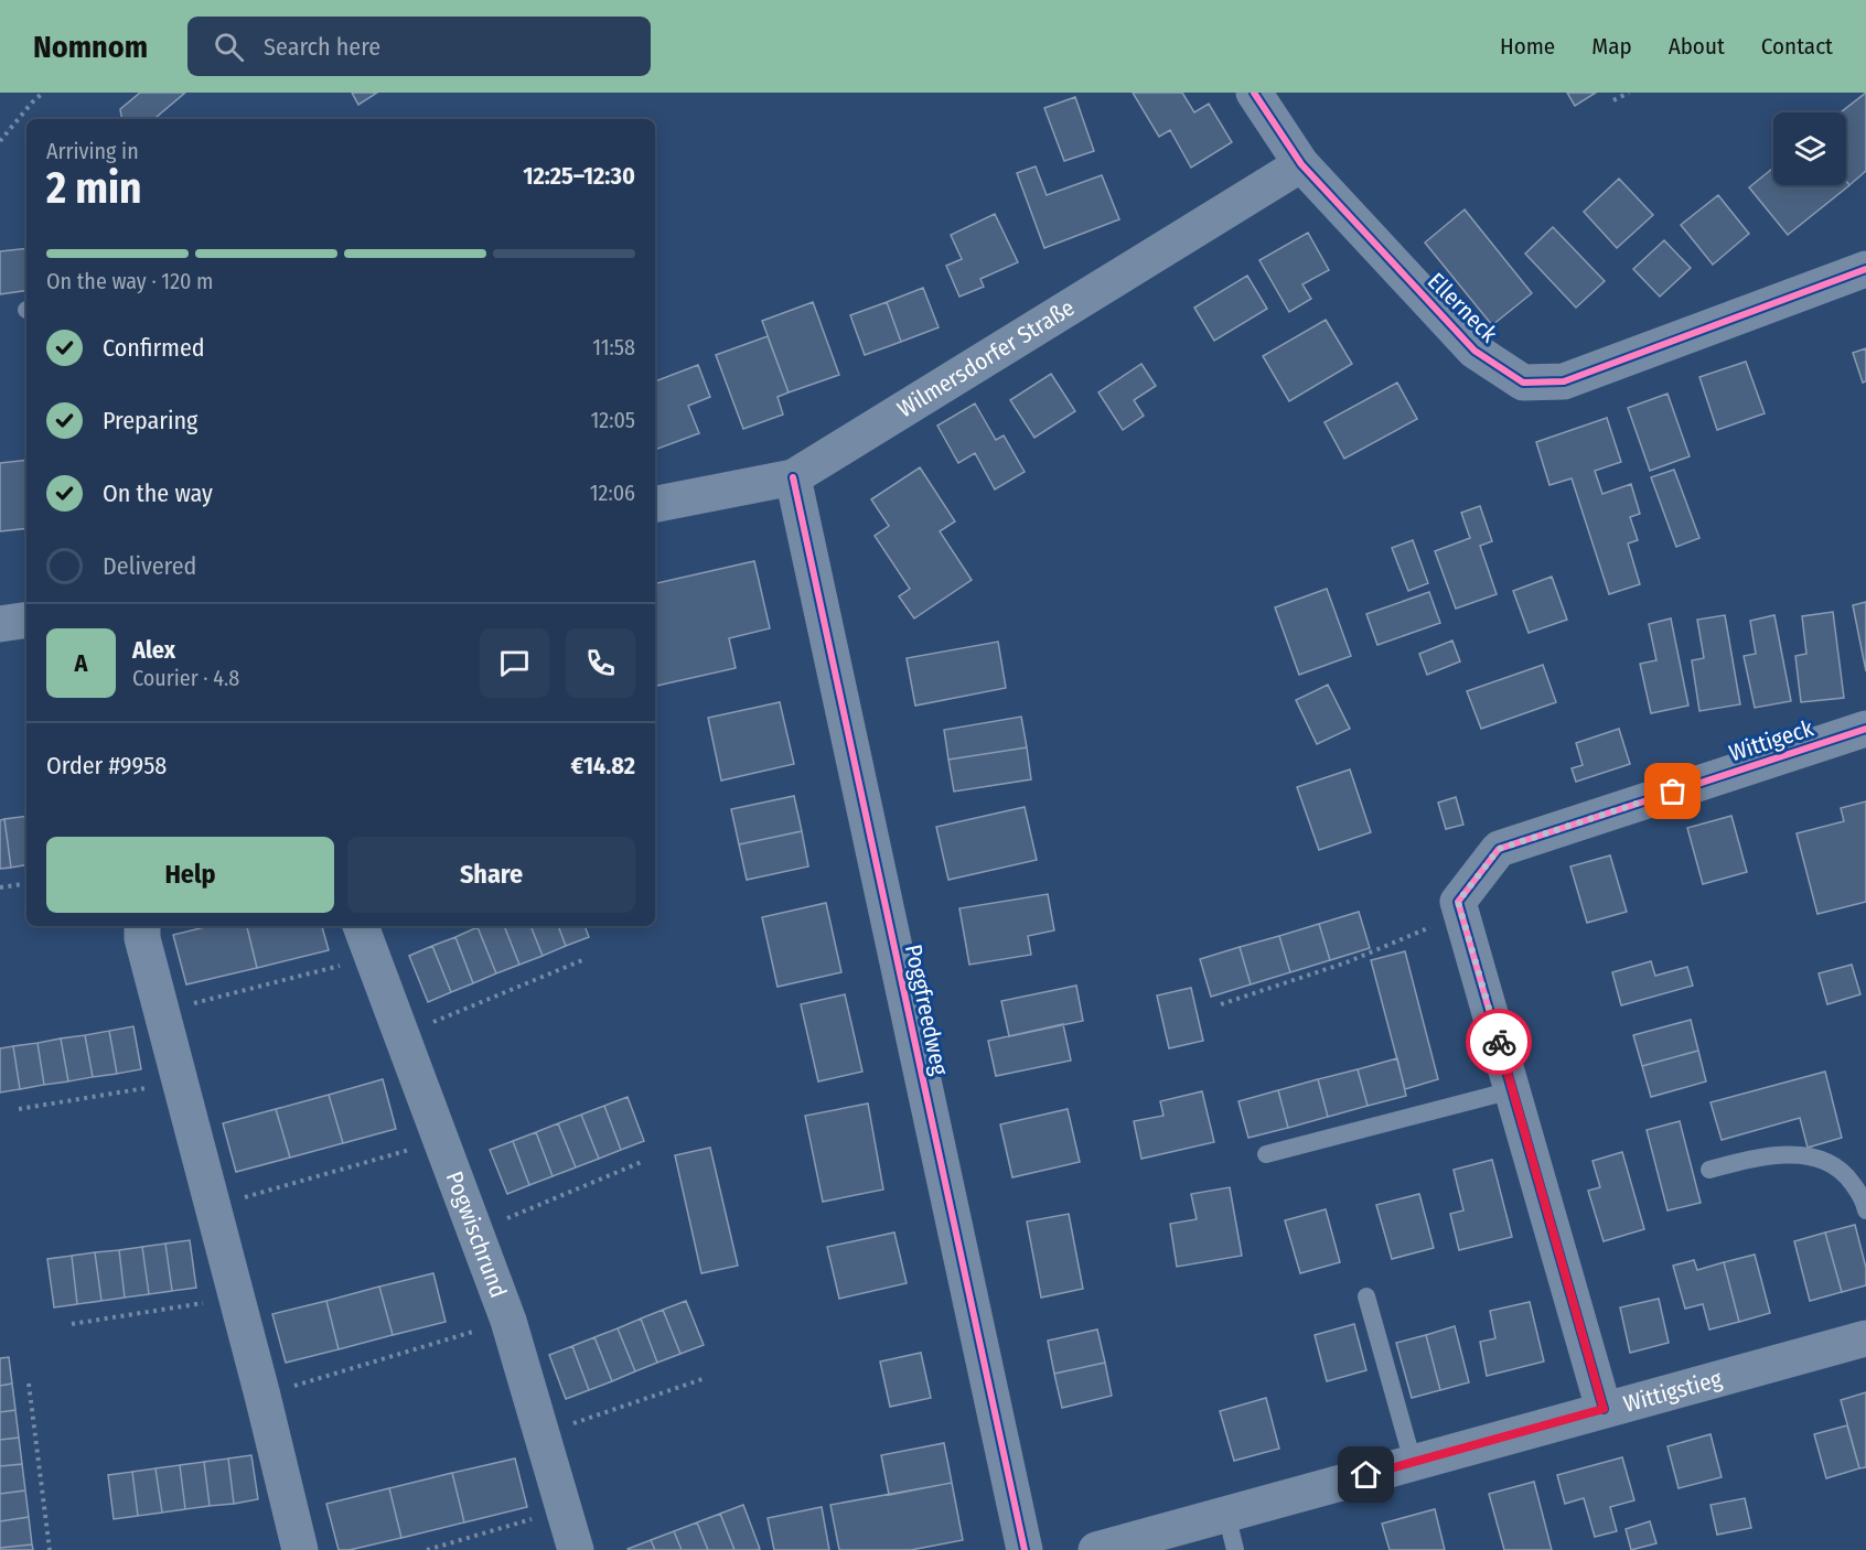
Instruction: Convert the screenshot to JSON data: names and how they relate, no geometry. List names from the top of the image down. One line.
{"streets":{"street":["Ellerneck","Wilmersdorfer Straße","Wittigeck","Poggfreedweg","Pogwischrund","Wittigstieg"]},"crossings":[["Ellerneck","Wilmersdorfer Straße"],["Wilmersdorfer Straße","Poggfreedweg"]],"page":{"header":"Nomnom","search":"Search here","nav":["Home","Map","About","Contact"],"heading":["2 min","Arriving in","12:25–12:30"],"panel":["Alex","Courier · 4.8","Order #9958","€14.82"],"bar":"On the way · 120 m","list":[["Confirmed","11:58"],["Preparing","12:05"],["On the way","12:06"],"Delivered"],"round":"A","buttons":["Help","Share"]}}
